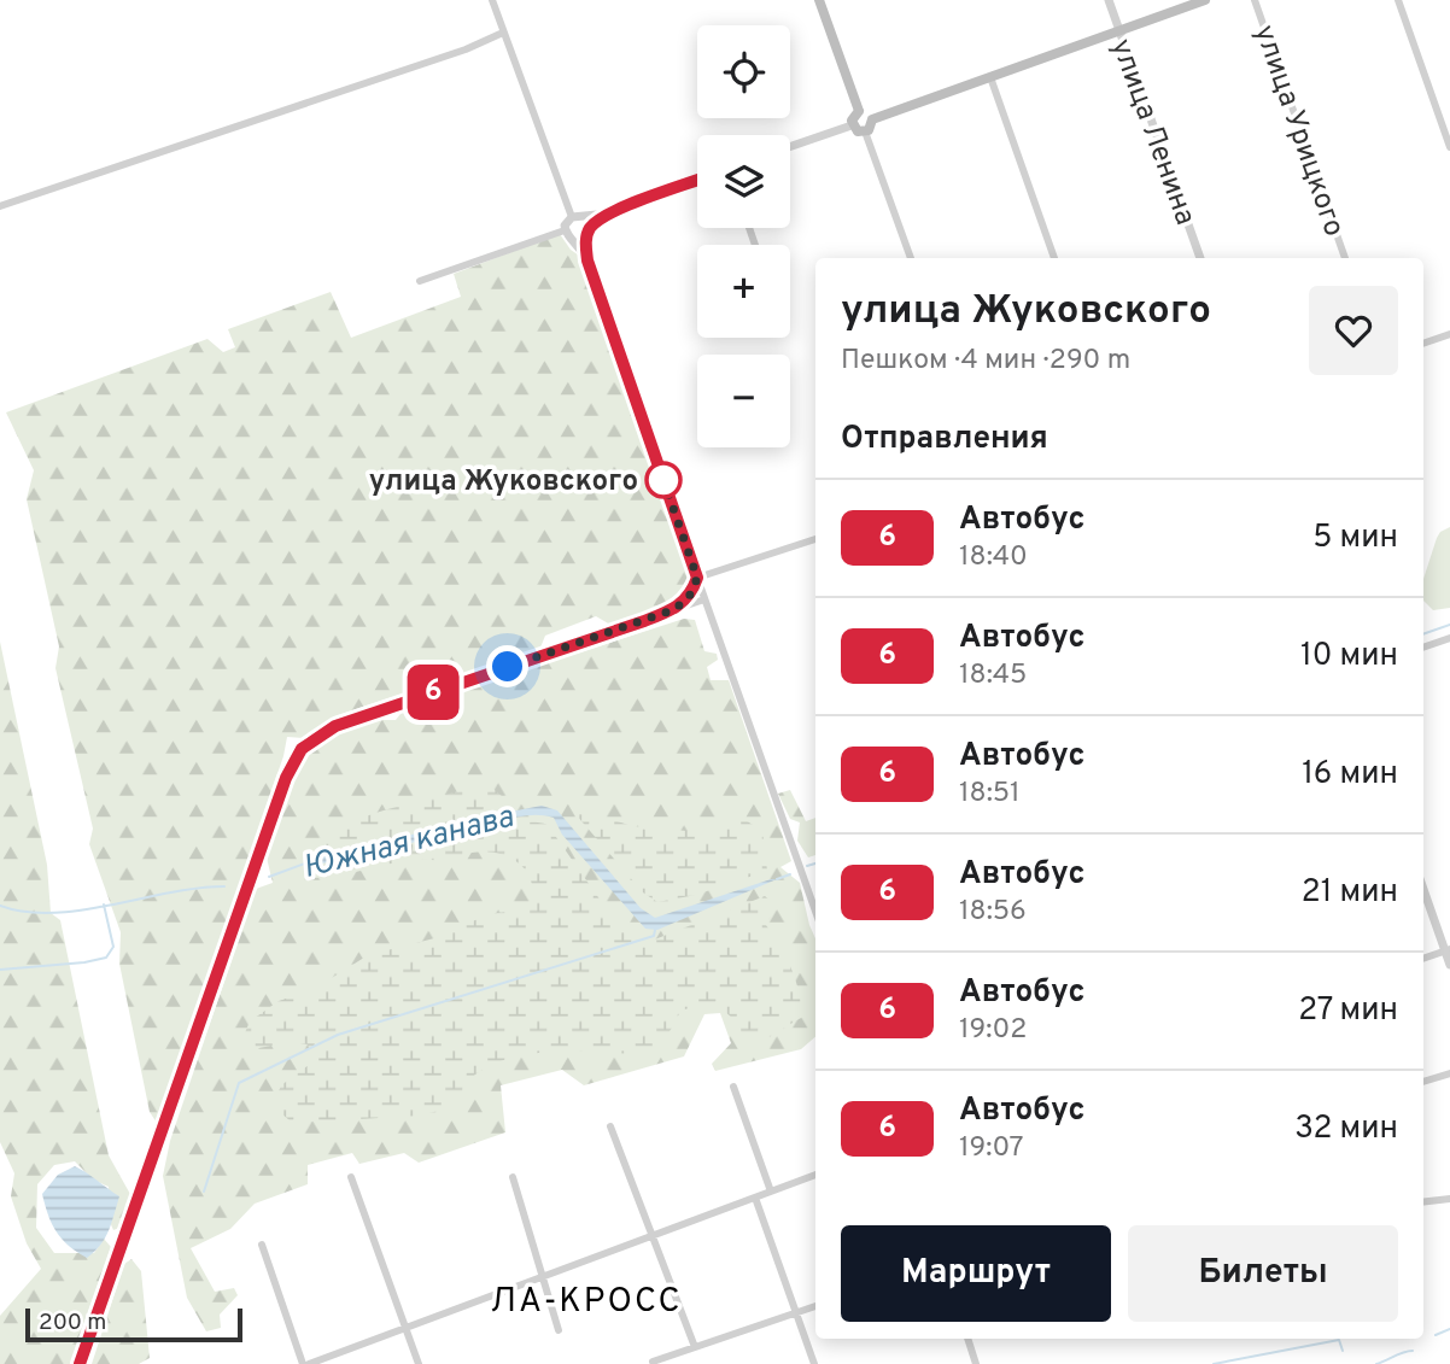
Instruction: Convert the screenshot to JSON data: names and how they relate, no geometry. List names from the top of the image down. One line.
{"streets":{"street":["улица Урицкого","улица Ленина"]},"districts":["ЛА-КРОСС"],"water":["Южная канава"],"places":["улица Жуковского"],"lines":["bus line 6"],"scale_bar":"200 m","page":{"on_map":"6","map_buttons":["+","−"],"heading":[["улица Жуковского","Пешком · 4 мин · 290 m"],"Отправления"],"list":[{"mark":"6","name":"Автобус","note":"18:40","value":"5 мин"},{"mark":"6","name":"Автобус","note":"18:45","value":"10 мин"},{"mark":"6","name":"Автобус","note":"18:51","value":"16 мин"},{"mark":"6","name":"Автобус","note":"18:56","value":"21 мин"},{"mark":"6","name":"Автобус","note":"19:02","value":"27 мин"},{"mark":"6","name":"Автобус","note":"19:07","value":"32 мин"}],"buttons":["Маршрут","Билеты"],"scale":"200 m"}}
